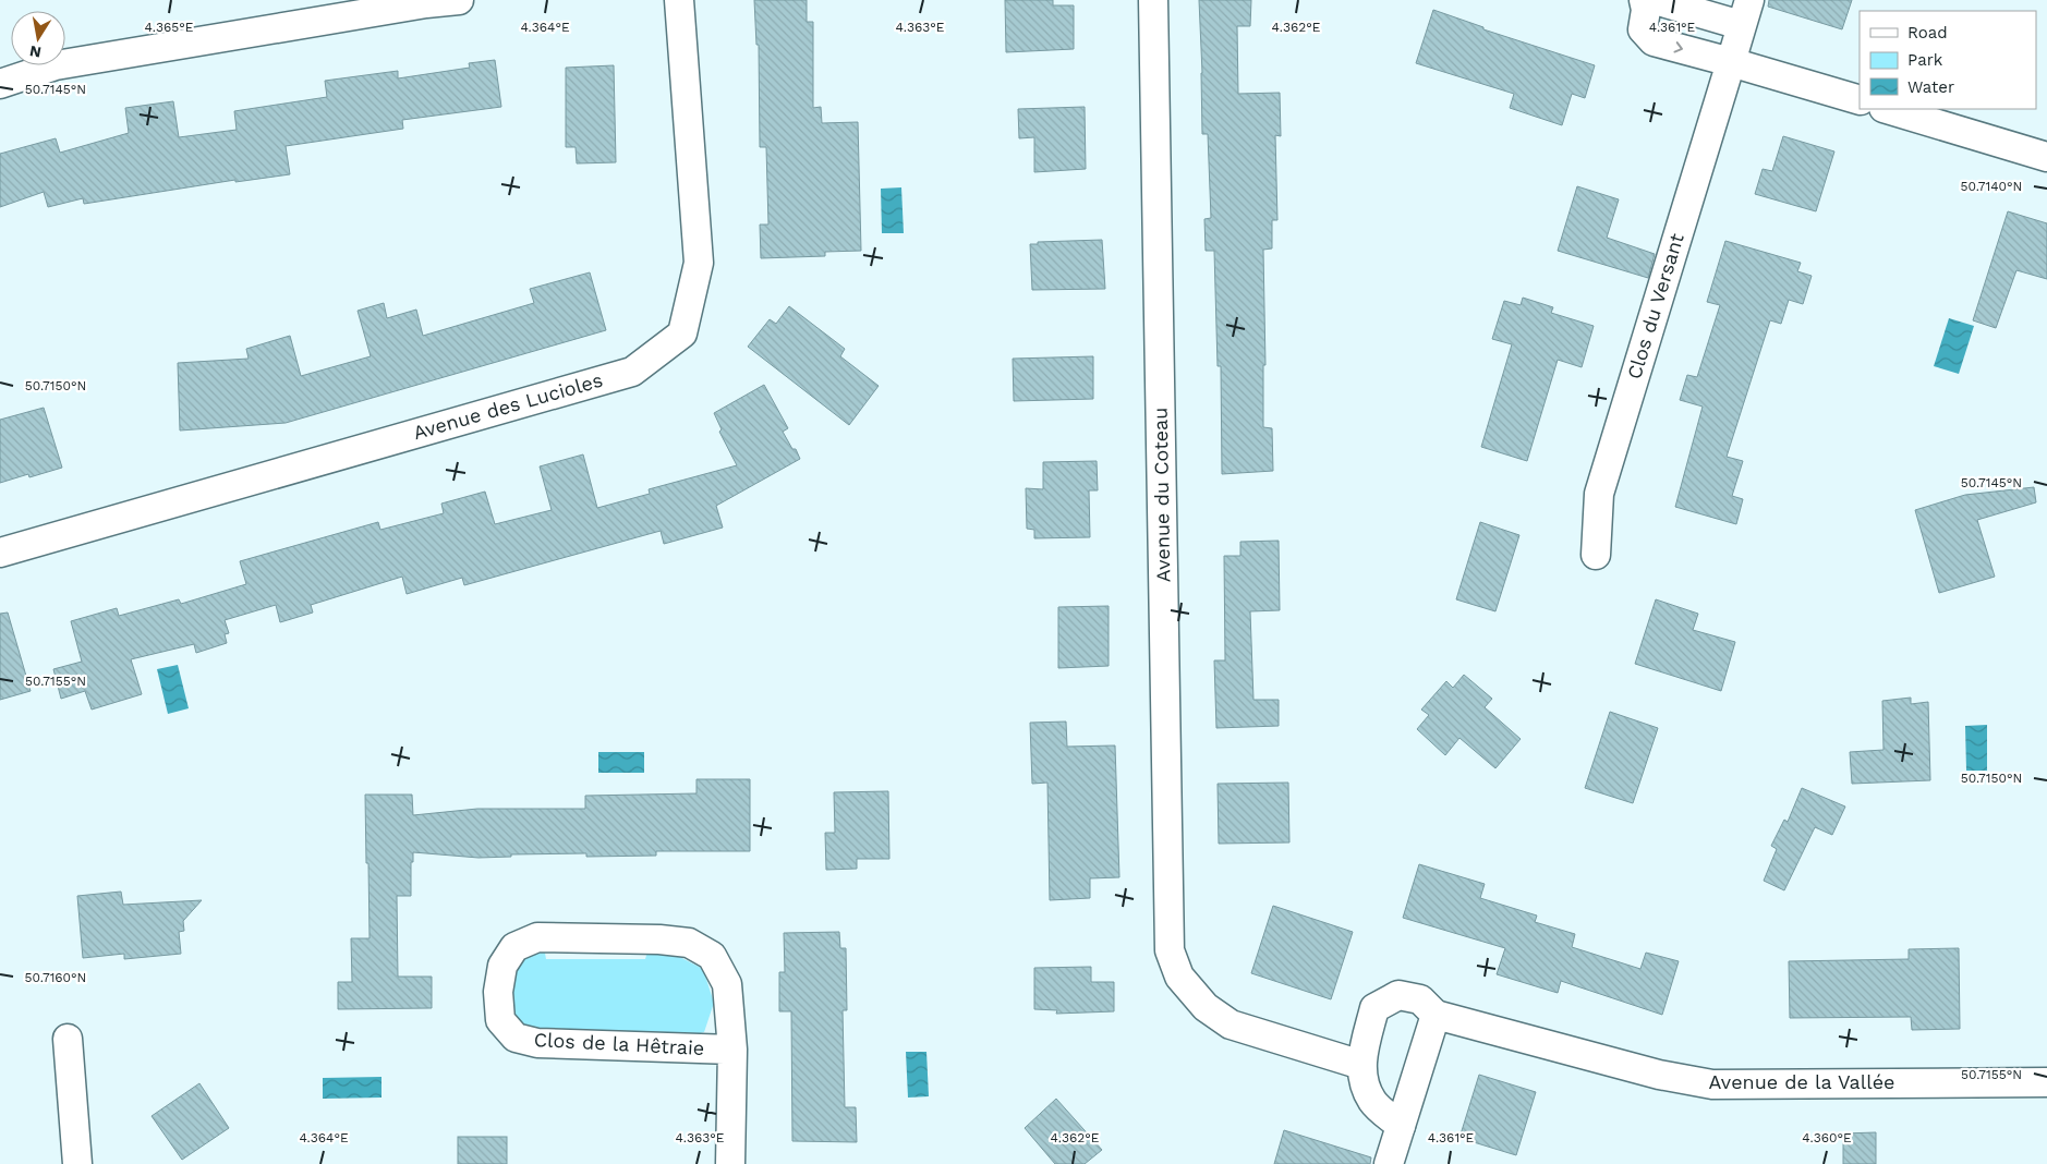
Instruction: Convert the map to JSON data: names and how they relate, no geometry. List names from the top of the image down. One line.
{"streets":{"street":["Clos du Versant","Avenue des Lucioles","Avenue du Coteau","Clos de la Hêtraie","Avenue de la Vallée"]},"legend":["Road","Park","Water"],"north":"bottom","coordinates":["4.365°E","4.364°E","4.363°E","4.362°E","4.361°E","50.7145°N","50.7140°N","50.7150°N","50.7155°N","50.7160°N","4.360°E"]}
